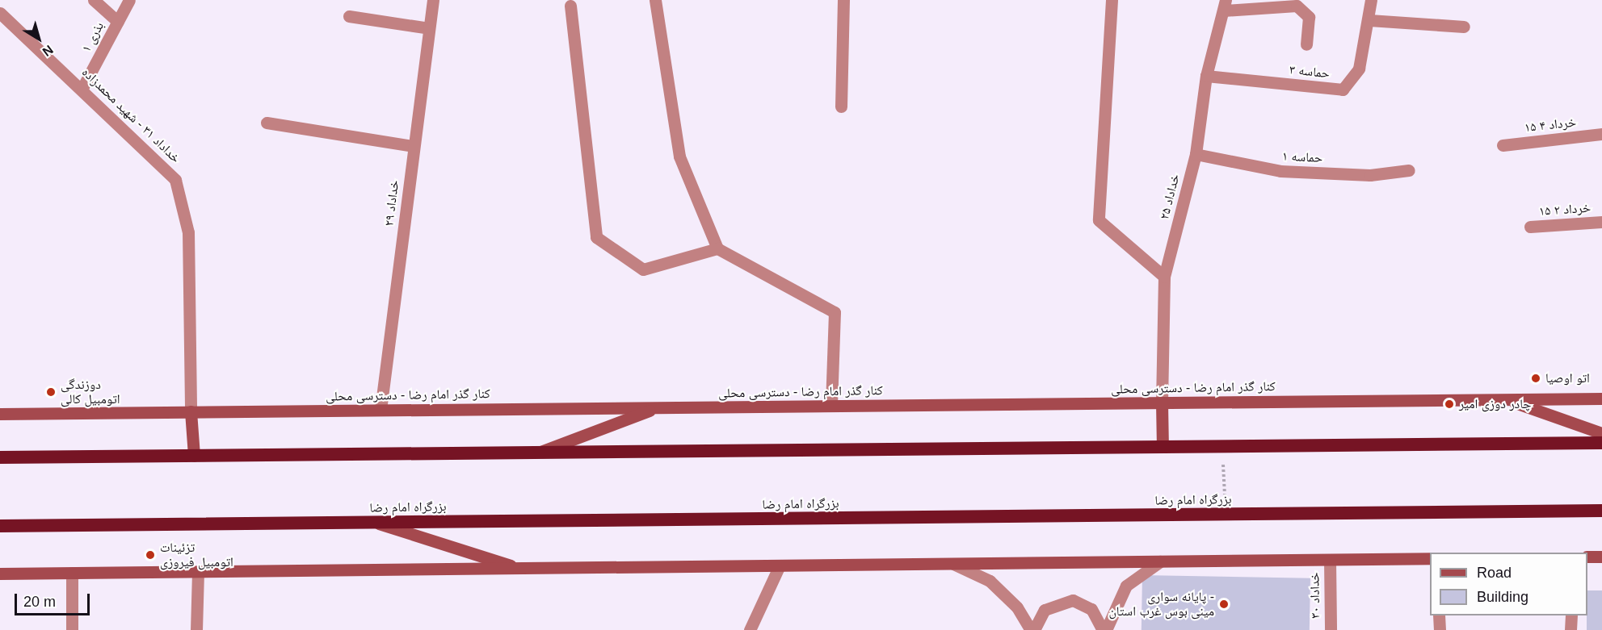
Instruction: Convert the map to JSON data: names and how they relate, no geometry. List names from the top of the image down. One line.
{"streets":{"highway":["بزرگراه امام رضا"],"main road":["کنار گذر امام رضا - دسترسی محلی"],"street":["بذری ۱","حماسه ۳","خداداد ۳۱ - شهید محمدزاده","۱۵ خرداد ۴","حماسه ۱","خداداد ۲۵","خداداد ۲۹","۱۵ خرداد ۲","خداداد ۳۰"]},"crossings":[["بذری ۱","خداداد ۳۱ - شهید محمدزاده"],["حماسه ۳","خداداد ۲۵"],["خداداد ۳۱ - شهید محمدزاده","کنار گذر امام رضا - دسترسی محلی"],["حماسه ۱","خداداد ۲۵"],["خداداد ۲۵","کنار گذر امام رضا - دسترسی محلی"],["خداداد ۲۹","کنار گذر امام رضا - دسترسی محلی"]],"places":["اتو اوصیا","دوزندگی اتومبیل کالی","چادر دوزی امیر","تزئینات اتومبیل فیروزی","پایانه سواری - مینی بوس غرب استان"],"legend":["Road","Building"],"scale_bar":"20 m","north":"bottom right"}
